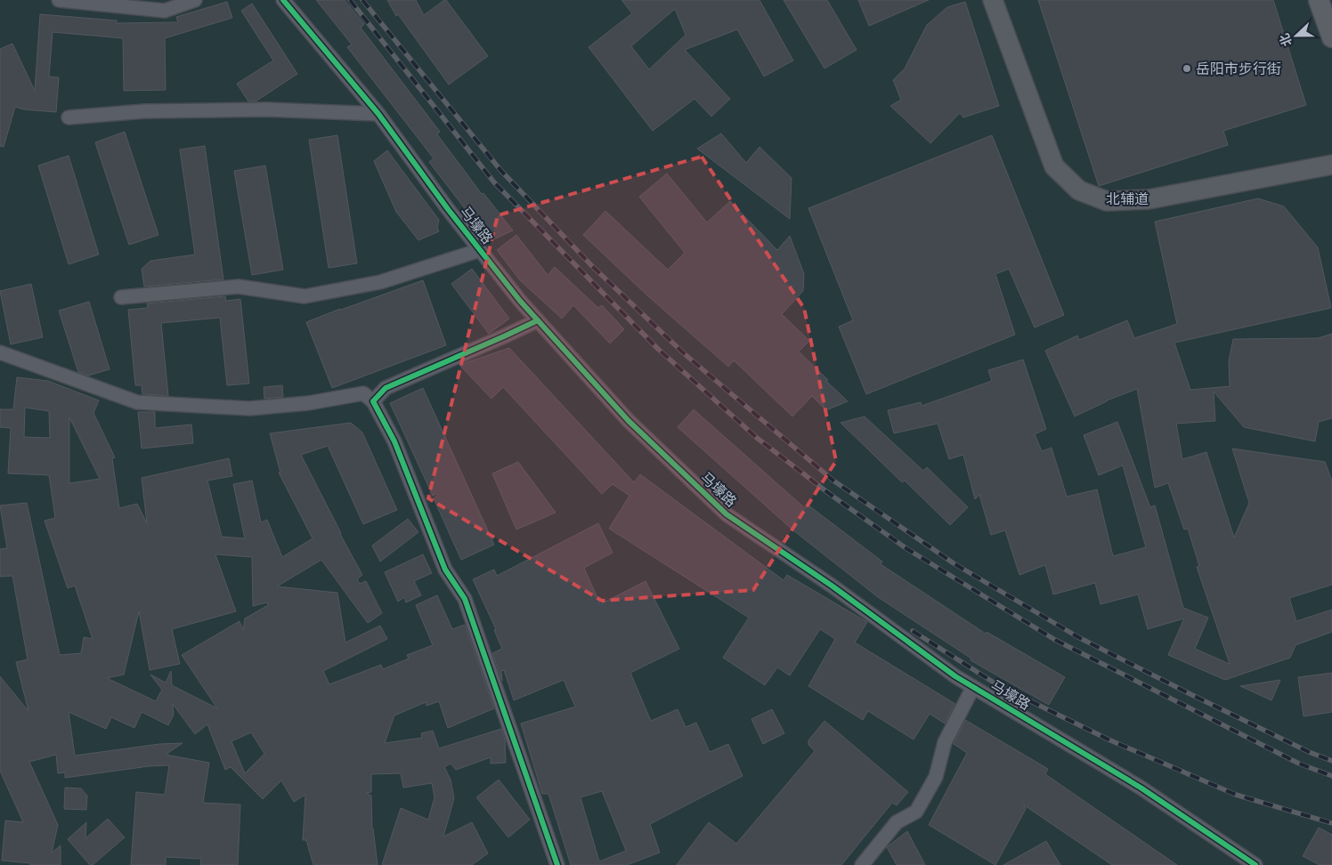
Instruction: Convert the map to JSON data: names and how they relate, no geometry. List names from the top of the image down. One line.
{"streets":{"main road":["北辅道"],"street":["马壕路"]},"places":["岳阳市步行街"],"north":"left"}
